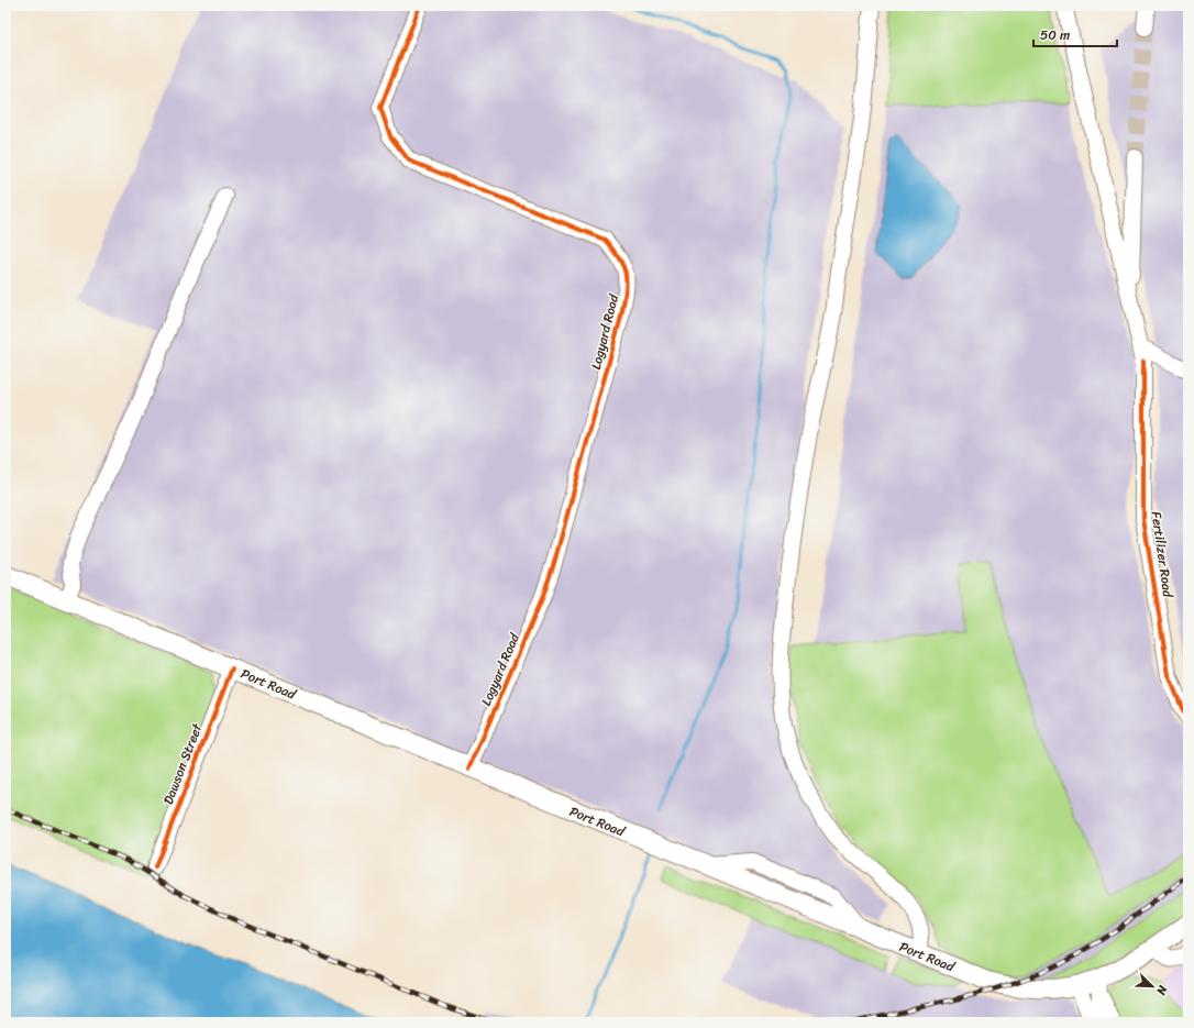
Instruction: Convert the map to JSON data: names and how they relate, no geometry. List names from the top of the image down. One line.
{"streets":{"main road":["Port Road"],"street":["Logyard Road","Fertilizer Road","Dawson Street"]},"crossings":[["Logyard Road","Port Road"],["Port Road","Dawson Street"]],"scale_bar":"50 m","north":"bottom right"}
